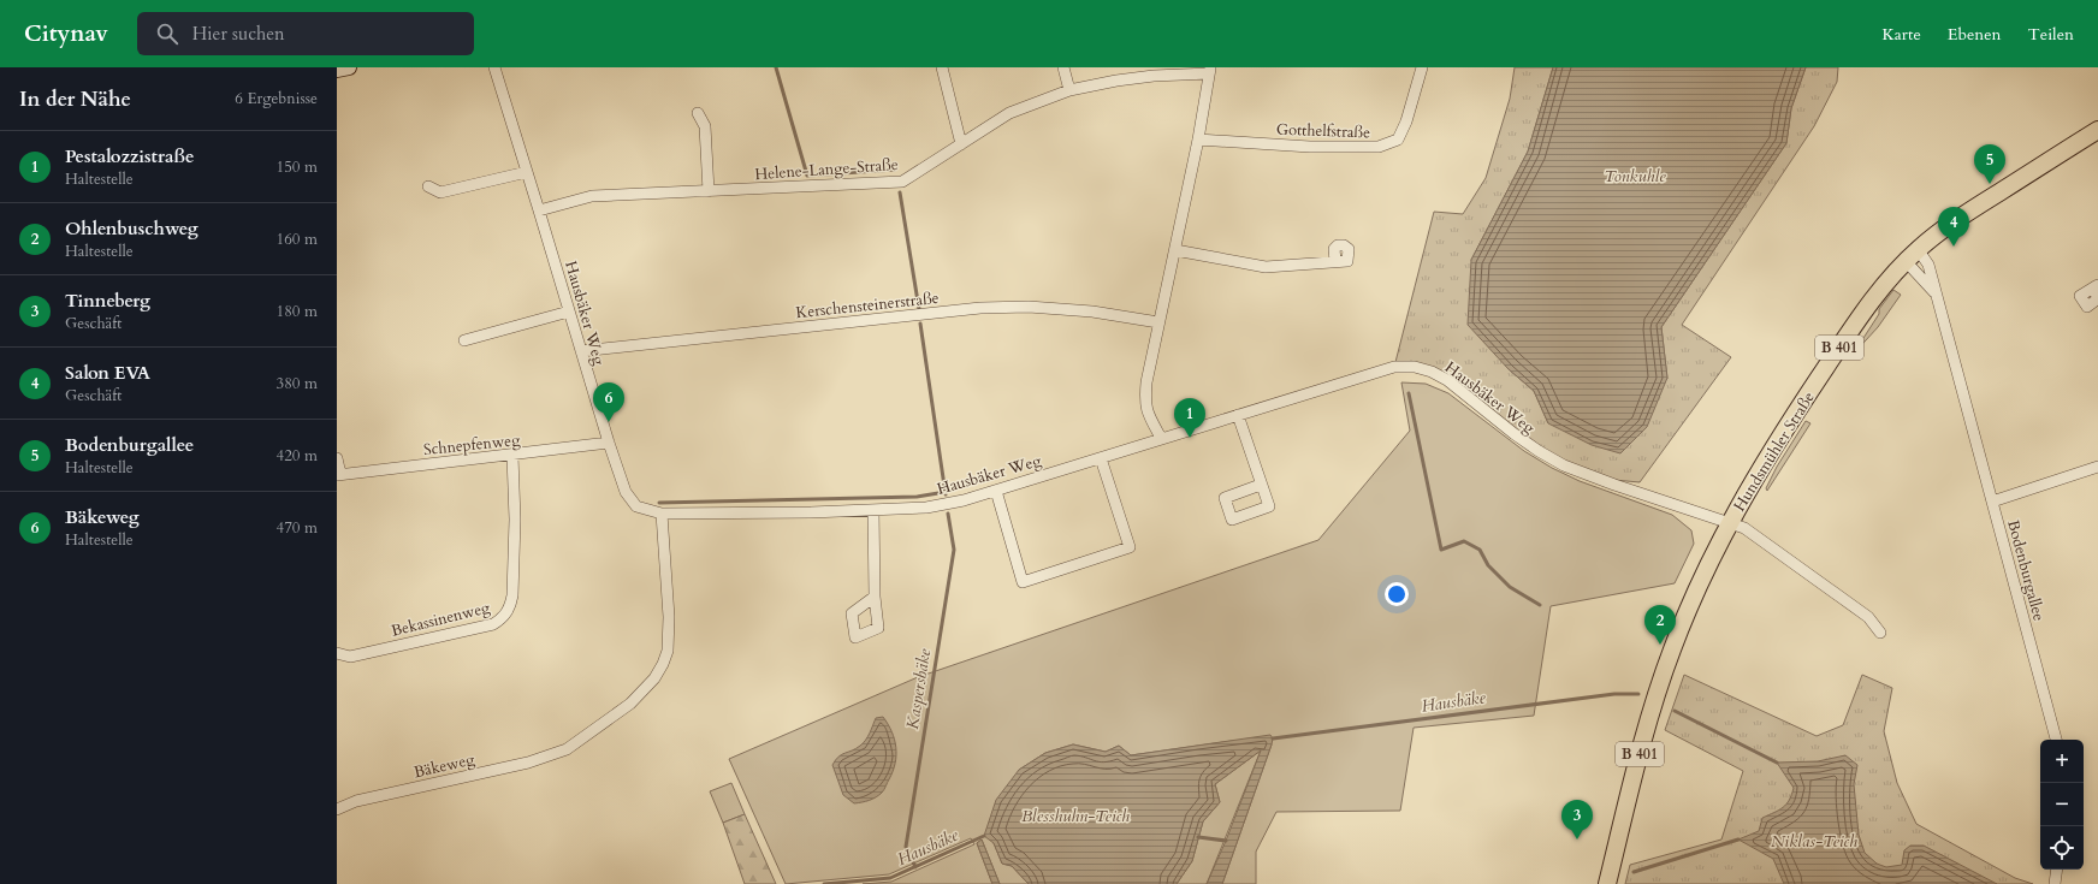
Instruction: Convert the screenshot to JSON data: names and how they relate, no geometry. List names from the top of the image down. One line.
{"streets":{"main road":["B 401","Hundsmühler Straße"],"street":["Gotthelfstraße","Helene-Lange-Straße","Kerschensteinerstraße","Hausbäker Weg","Schnepfenweg","Bodenburgallee","Bekassinenweg","Bäkeweg"]},"crossings":[["Helene-Lange-Straße","Hausbäker Weg"],["Kerschensteinerstraße","Hausbäker Weg"],["Hausbäker Weg","Schnepfenweg"],["Hausbäker Weg","Hundsmühler Straße"],["Hausbäker Weg","Bäkeweg"],["Schnepfenweg","Bekassinenweg"],["Hundsmühler Straße","Bodenburgallee"]],"water":["Tonkuhle","Kaspersbäke","Hausbäke","Blesshuhn-Teich","Niklas-Teich"],"page":{"header":"Citynav","search":"Hier suchen","nav":["Karte","Ebenen","Teilen"],"heading":["In der Nähe","6 Ergebnisse"],"list":[{"mark":"1","name":"Pestalozzistraße","note":"Haltestelle","value":"150 m"},{"mark":"2","name":"Ohlenbuschweg","note":"Haltestelle","value":"160 m"},{"mark":"3","name":"Tinneberg","note":"Geschäft","value":"180 m"},{"mark":"4","name":"Salon EVA","note":"Geschäft","value":"380 m"},{"mark":"5","name":"Bodenburgallee","note":"Haltestelle","value":"420 m"},{"mark":"6","name":"Bäkeweg","note":"Haltestelle","value":"470 m"}],"pins":["5","4","6","1","2","3"],"map_buttons":["+","−"]}}
